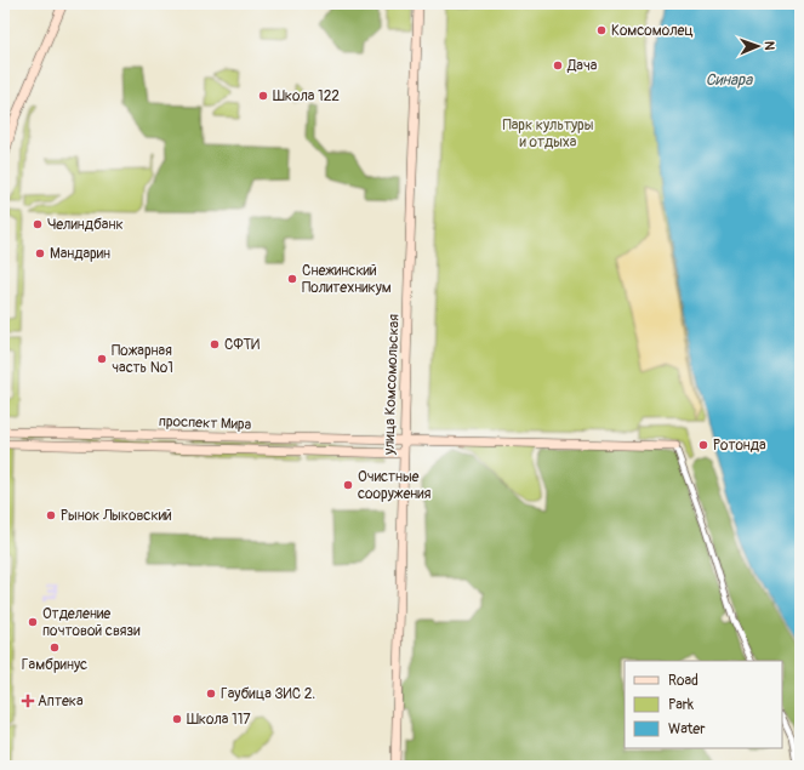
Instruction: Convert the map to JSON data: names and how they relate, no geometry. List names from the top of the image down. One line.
{"streets":{"street":["улица Комсомольская","проспект Мира"]},"crossings":[["улица Комсомольская","проспект Мира"]],"water":["Синара"],"parks":["Парк культуры и отдыха"],"places":{"other":["Комсомолец","Дача","Школа 122","Челиндбанк","Мандарин","Снежинский Политехникум","СФТИ","Пожарная часть №1","Ротонда","Очистные сооружения","Рынок Лыковский","Отделение почтовой связи","Гамбринус","Гаубица ЗИС 2.","Школа 117"],"health":["Аптека"]},"legend":["Road","Park","Water"],"north":"right"}
